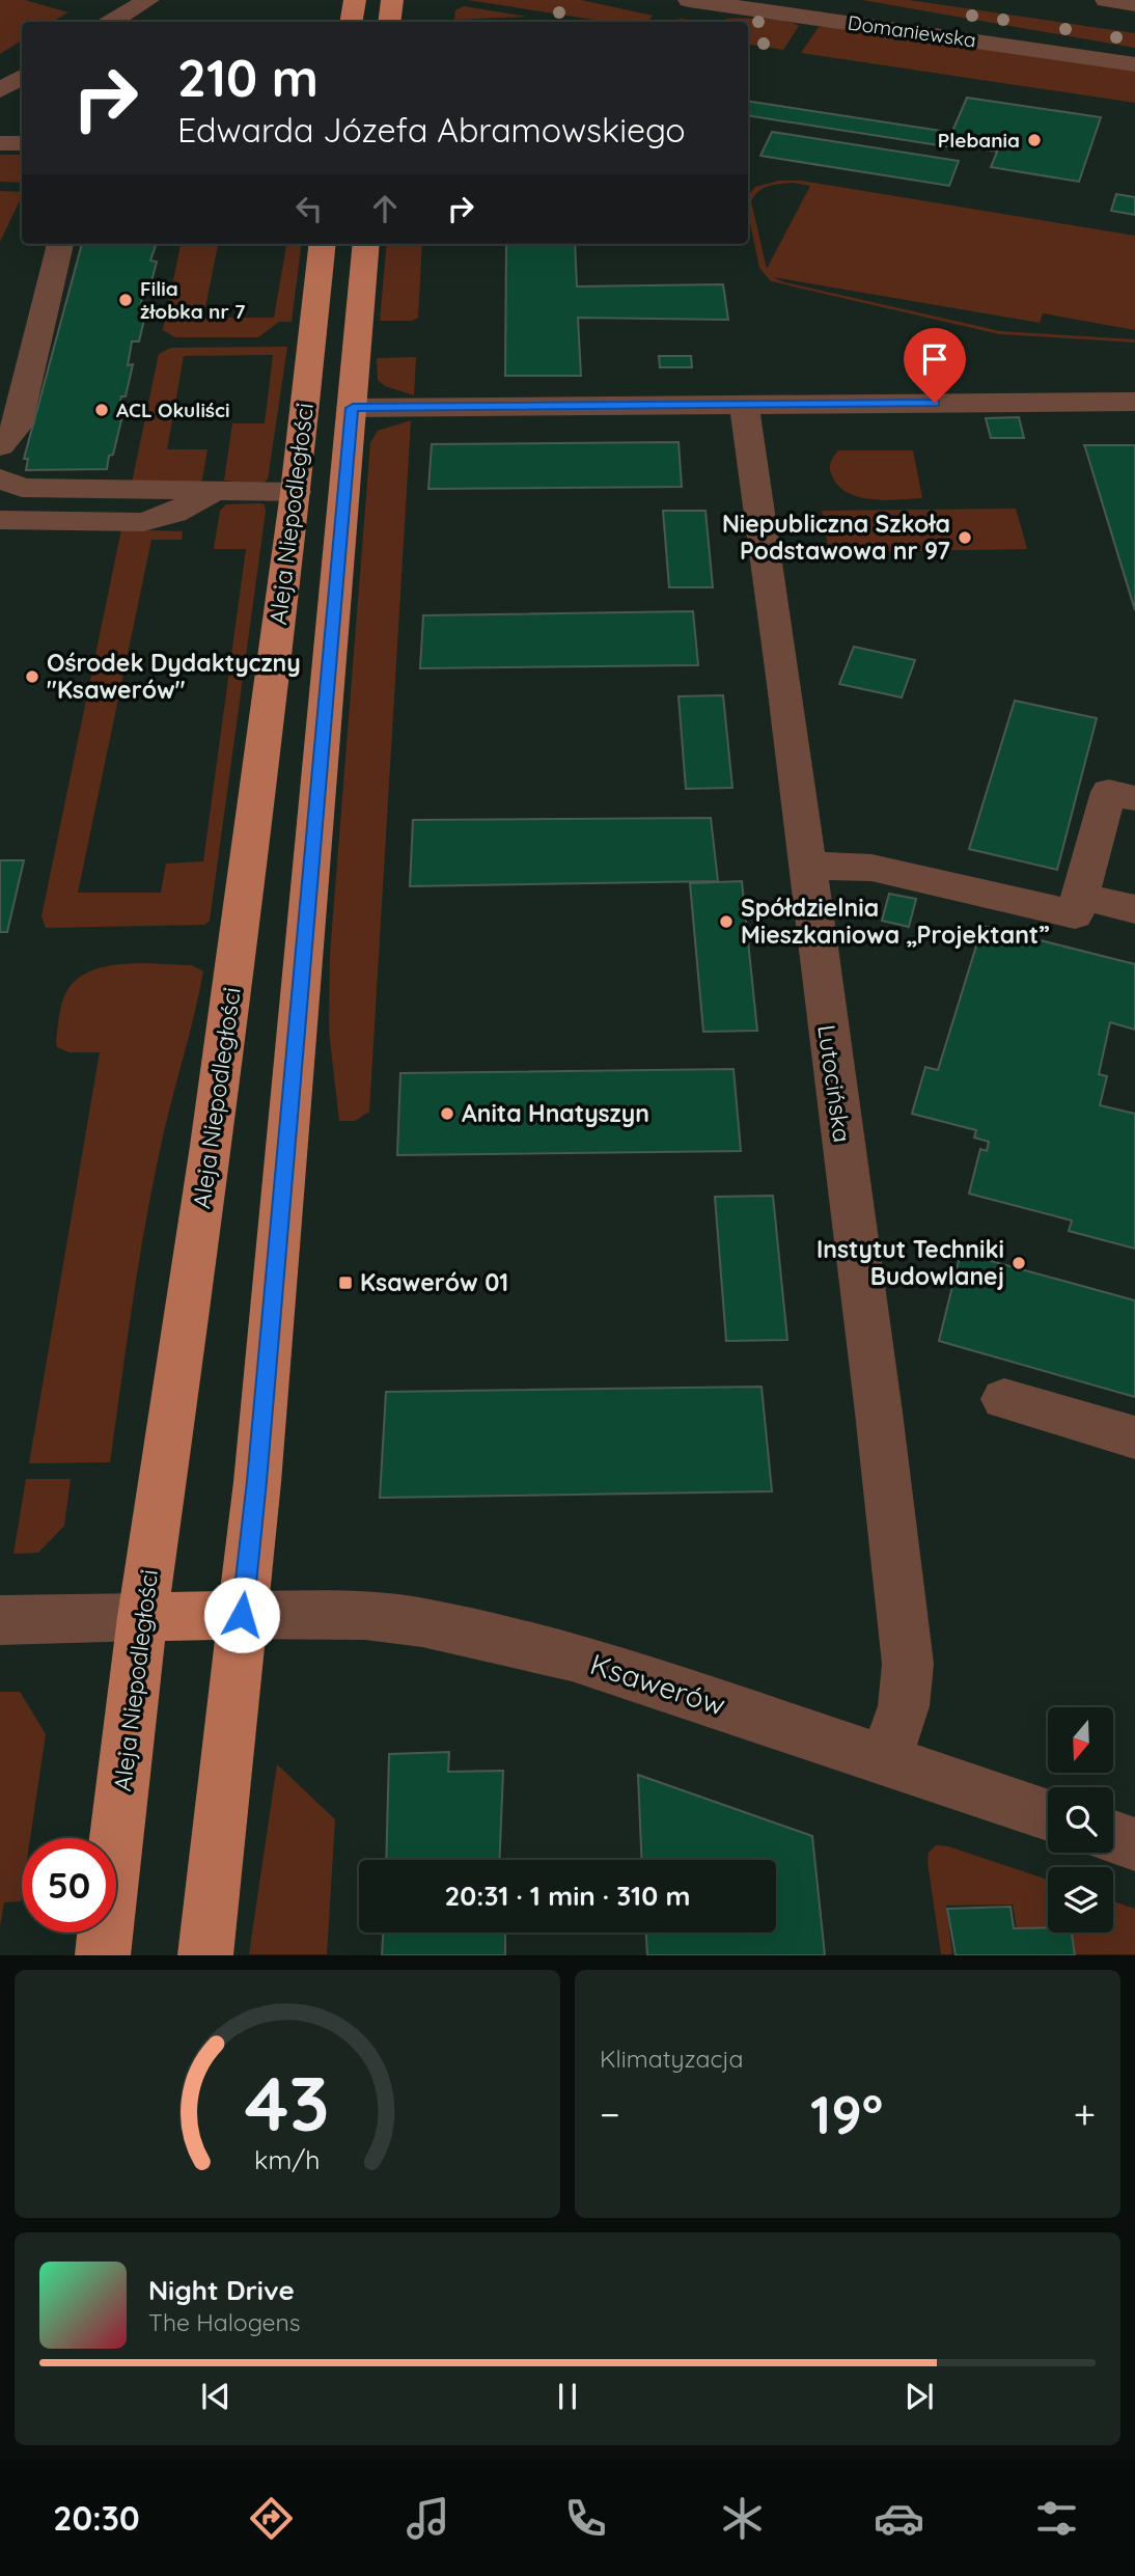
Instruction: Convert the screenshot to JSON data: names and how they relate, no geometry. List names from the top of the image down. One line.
{"streets":{"main road":["Aleja Niepodległości"],"street":["Domaniewska","Lutocińska","Ksawerów"]},"crossings":[["Aleja Niepodległości","Ksawerów"],["Lutocińska","Ksawerów"]],"places":{"other":["Plebania","Filia żłobka nr 7","ACL Okuliści","Niepubliczna Szkoła Podstawowa nr 97","Ośrodek Dydaktyczny \"Ksawerów\"","Spółdzielnia Mieszkaniowa „Projektant”","Anita Hnatyszyn","Instytut Techniki Budowlanej"],"transit":["Ksawerów 01"]},"north":"bottom","page":{"turn":["210 m","Edwarda Józefa Abramowskiego"],"limit":"50","trip":"20:31 · 1 min · 310 m","tile":"Klimatyzacja","heat":["−","19°","+"],"song":["Night Drive","The Halogens"],"tabs":"20:30","gauge":["43","km/h"]}}
